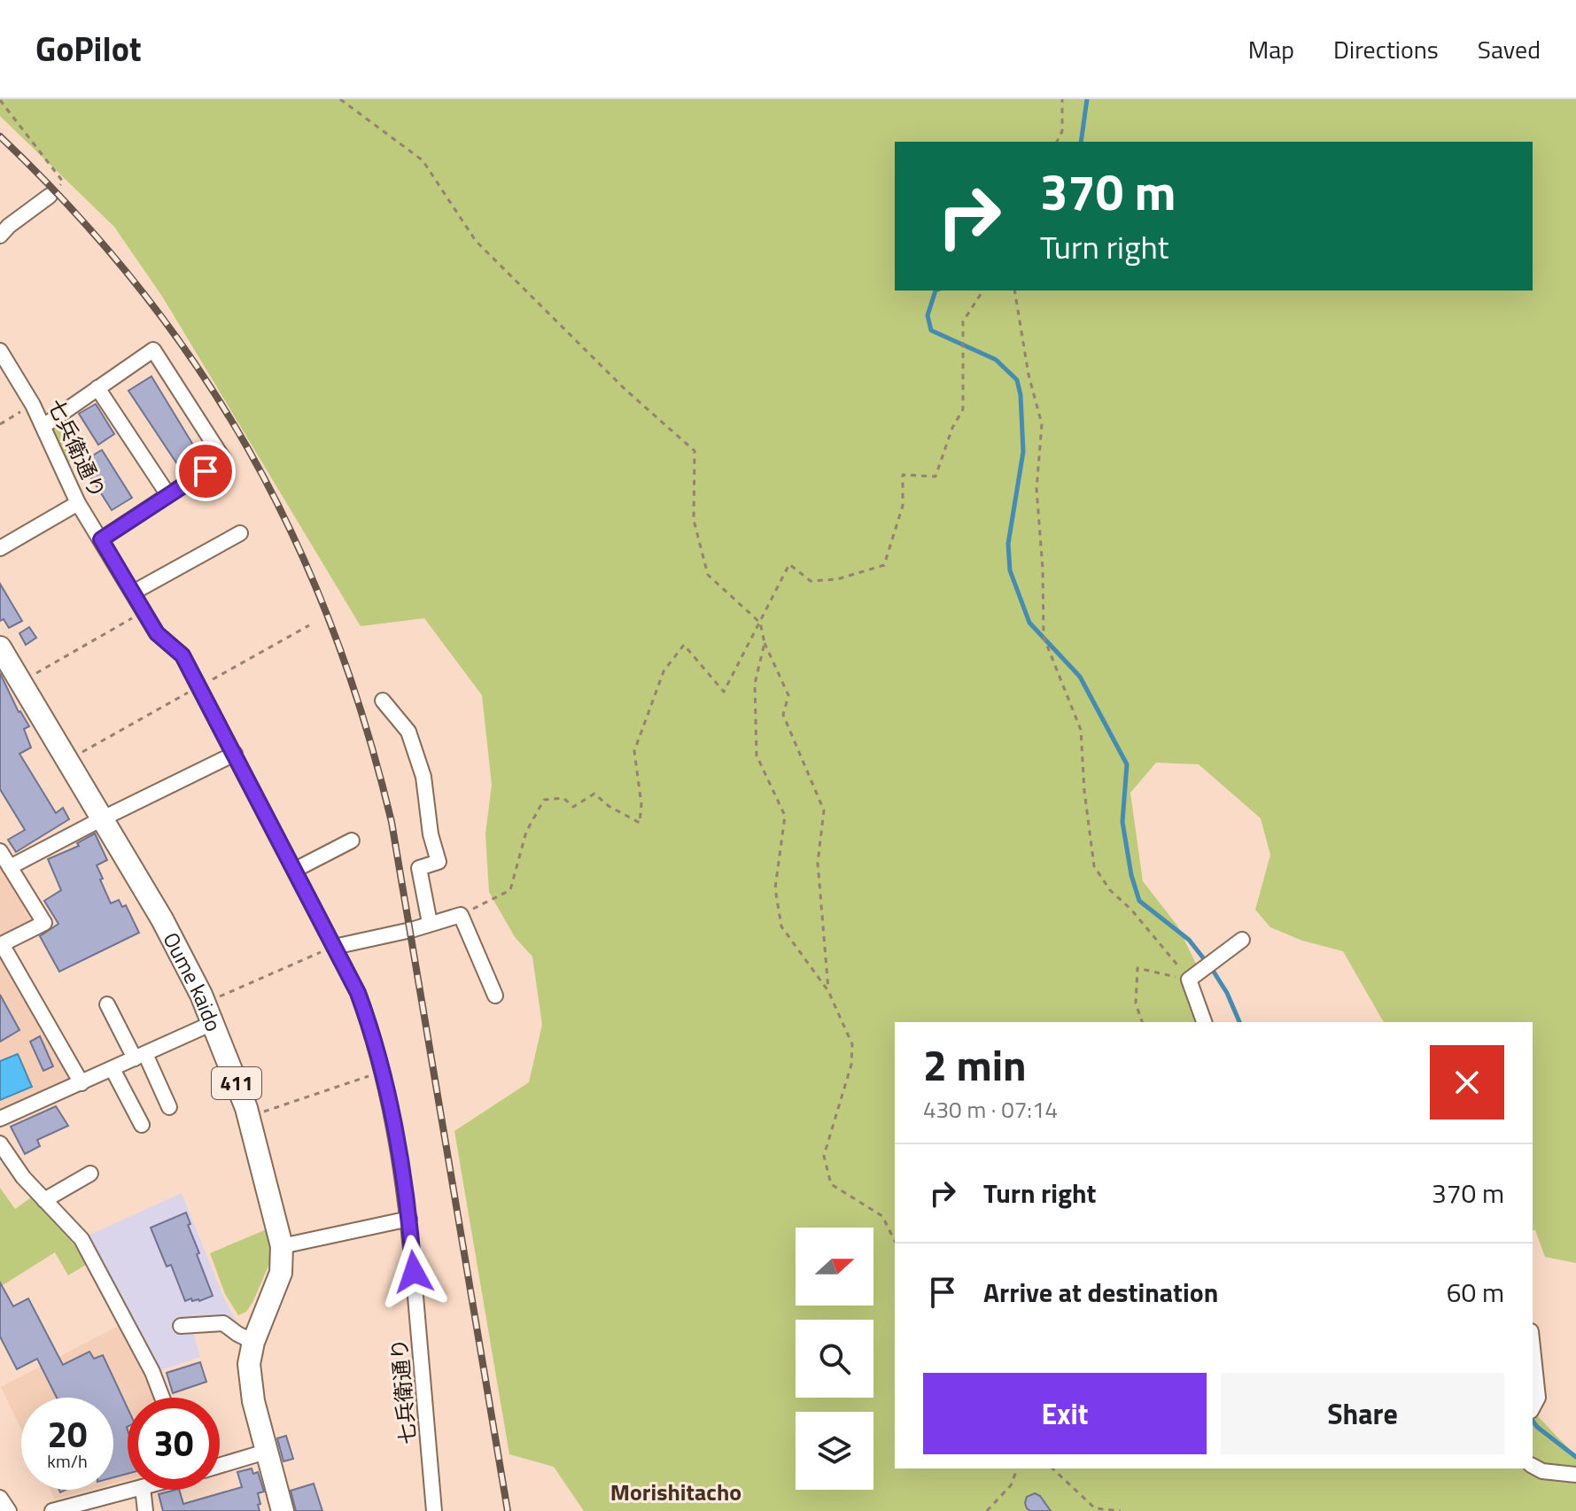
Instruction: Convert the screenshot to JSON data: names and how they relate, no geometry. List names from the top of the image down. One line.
{"streets":{"highway":["Oume kaido","411"],"street":["七兵衛通り"]},"districts":["Morishitacho"],"north":"right","page":{"header":"GoPilot","nav":["Map","Directions","Saved"],"turn":["370 m","Turn right"],"heading":["2 min","430 m · 07:14"],"list":[{"name":"Turn right","value":"370 m"},{"name":"Arrive at destination","value":"60 m"}],"buttons":["Exit","Share"],"speed":"20 km/h","limit":"30"}}
